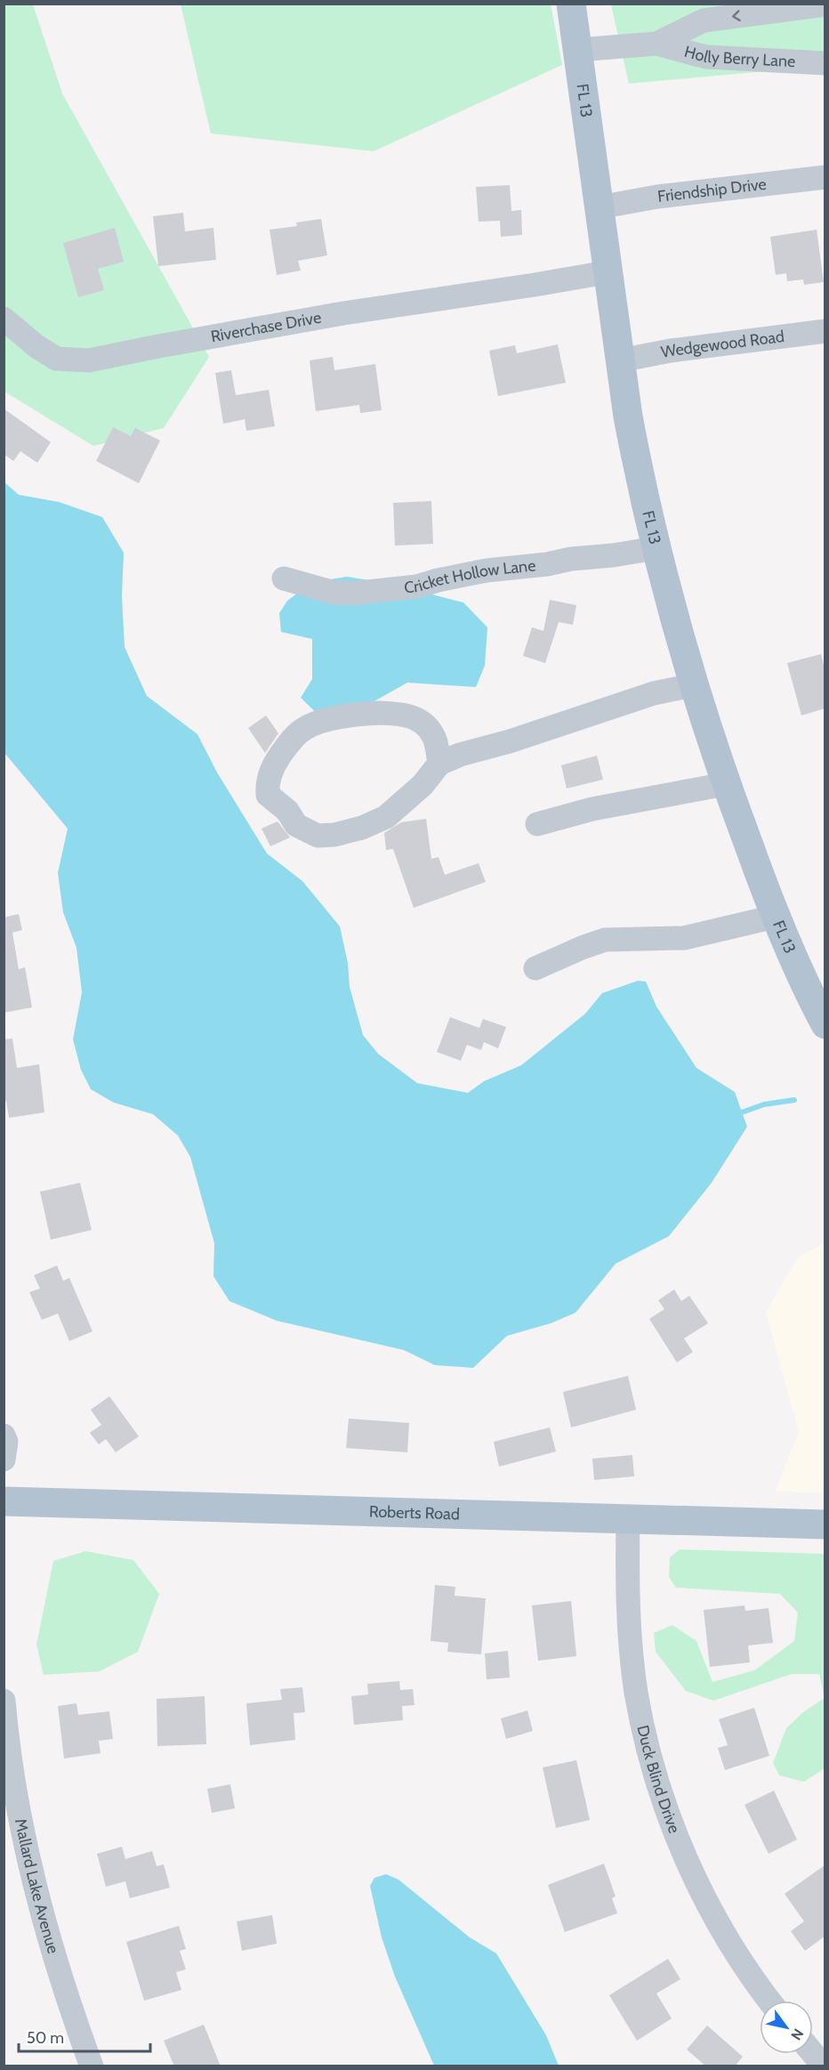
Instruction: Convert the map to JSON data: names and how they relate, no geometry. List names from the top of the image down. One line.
{"streets":{"main road":["FL 13","Roberts Road"],"street":["Holly Berry Lane","Friendship Drive","Riverchase Drive","Wedgewood Road","Cricket Hollow Lane","Duck Blind Drive","Mallard Lake Avenue"]},"crossings":[["Holly Berry Lane","FL 13"],["FL 13","Friendship Drive"],["FL 13","Riverchase Drive"],["FL 13","Wedgewood Road"],["FL 13","Cricket Hollow Lane"],["Roberts Road","Duck Blind Drive"]],"scale_bar":"50 m","north":"bottom right"}
